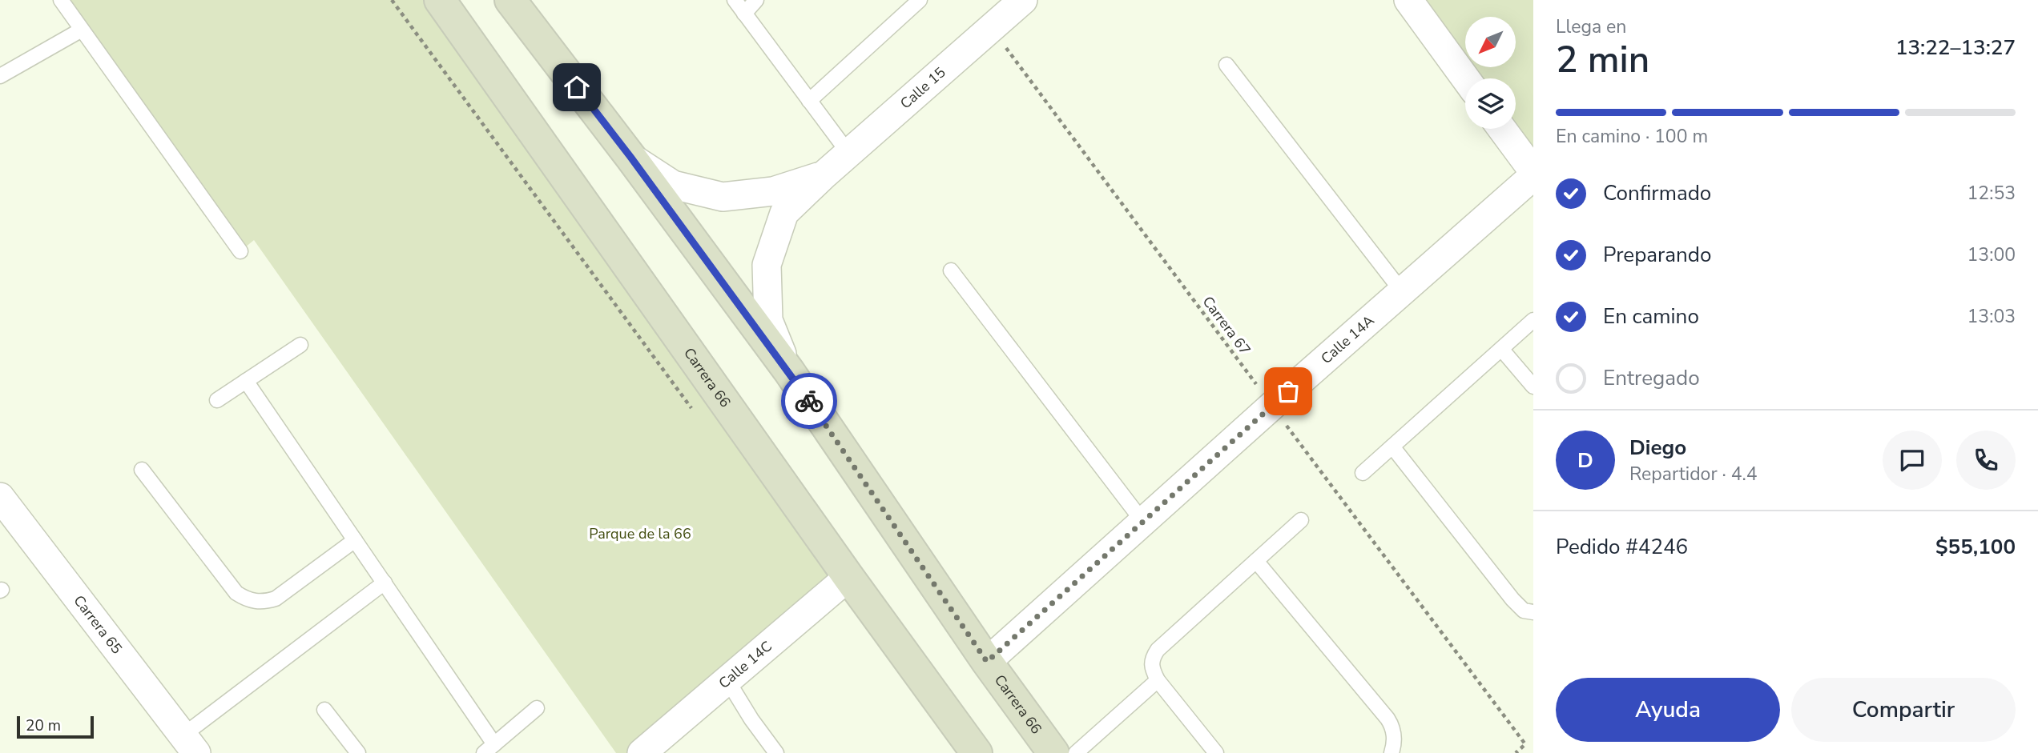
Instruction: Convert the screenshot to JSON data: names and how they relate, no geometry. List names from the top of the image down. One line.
{"streets":{"main road":["Carrera 66"],"street":["Calle 15","Calle 14A","Carrera 65","Calle 14C"],"path":["Carrera 67"]},"crossings":[["Calle 15","Carrera 67"],["Calle 15","Carrera 66"],["Carrera 67","Calle 14A"],["Calle 14A","Carrera 66"],["Carrera 66","Calle 14C"]],"parks":["Parque de la 66"],"scale_bar":"20 m","north":"bottom left","page":{"heading":["2 min","Llega en","13:22–13:27"],"panel":["Diego","Repartidor · 4.4","Pedido #4246","$55,100"],"bar":"En camino · 100 m","list":[["Confirmado","12:53"],["Preparando","13:00"],["En camino","13:03"],"Entregado"],"round":"D","buttons":["Ayuda","Compartir"],"scale":"20 m"}}
